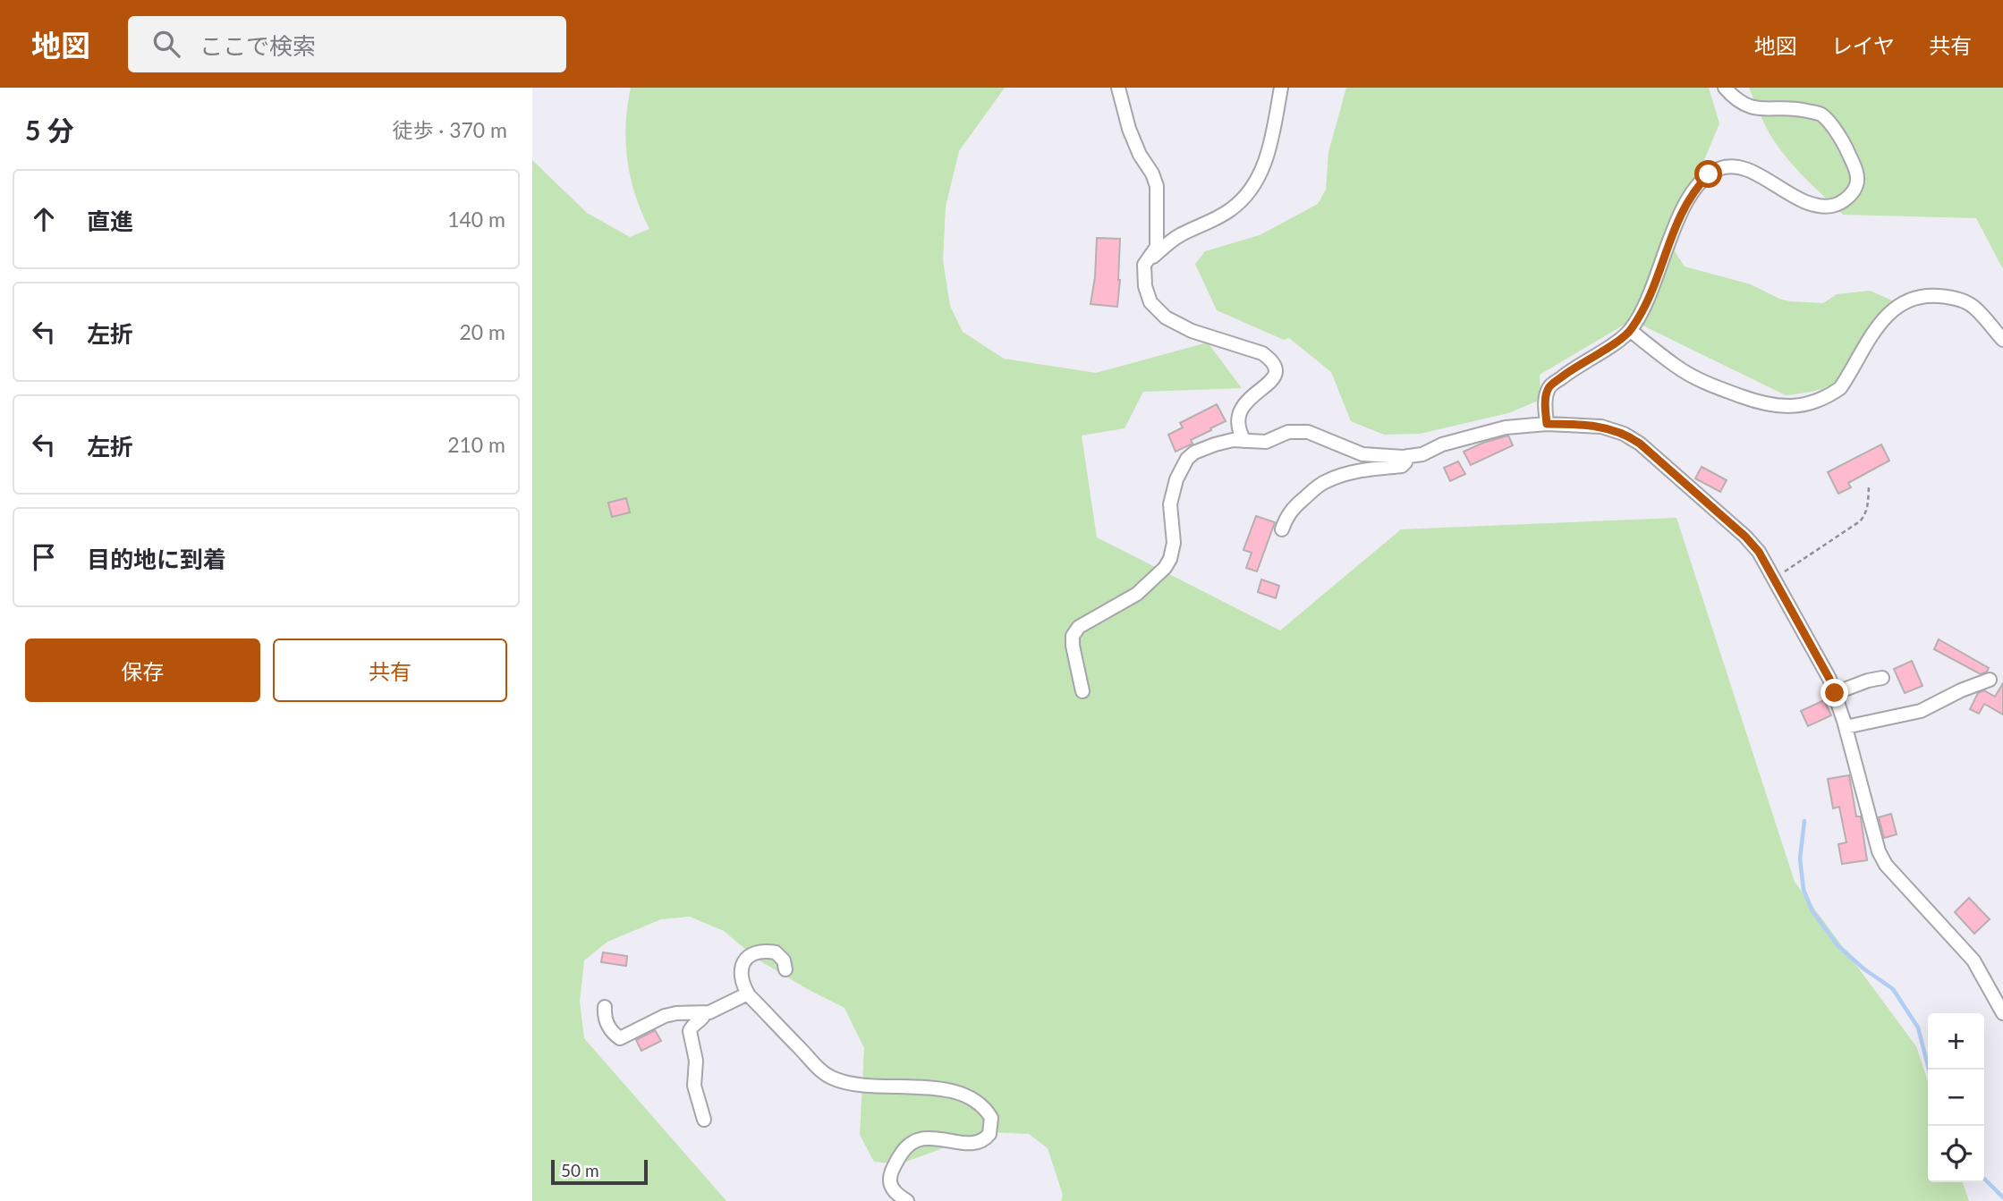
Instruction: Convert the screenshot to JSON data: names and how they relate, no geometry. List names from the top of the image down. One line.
{"scale_bar":"50 m","page":{"header":"地図","search":"ここで検索","nav":["地図","レイヤ","共有"],"heading":["5 分","徒歩 · 370 m"],"list":[["直進","140 m"],["左折","20 m"],["左折","210 m"],"目的地に到着"],"buttons":["保存","共有"],"map_buttons":["+","−"],"scale":"50 m"}}
